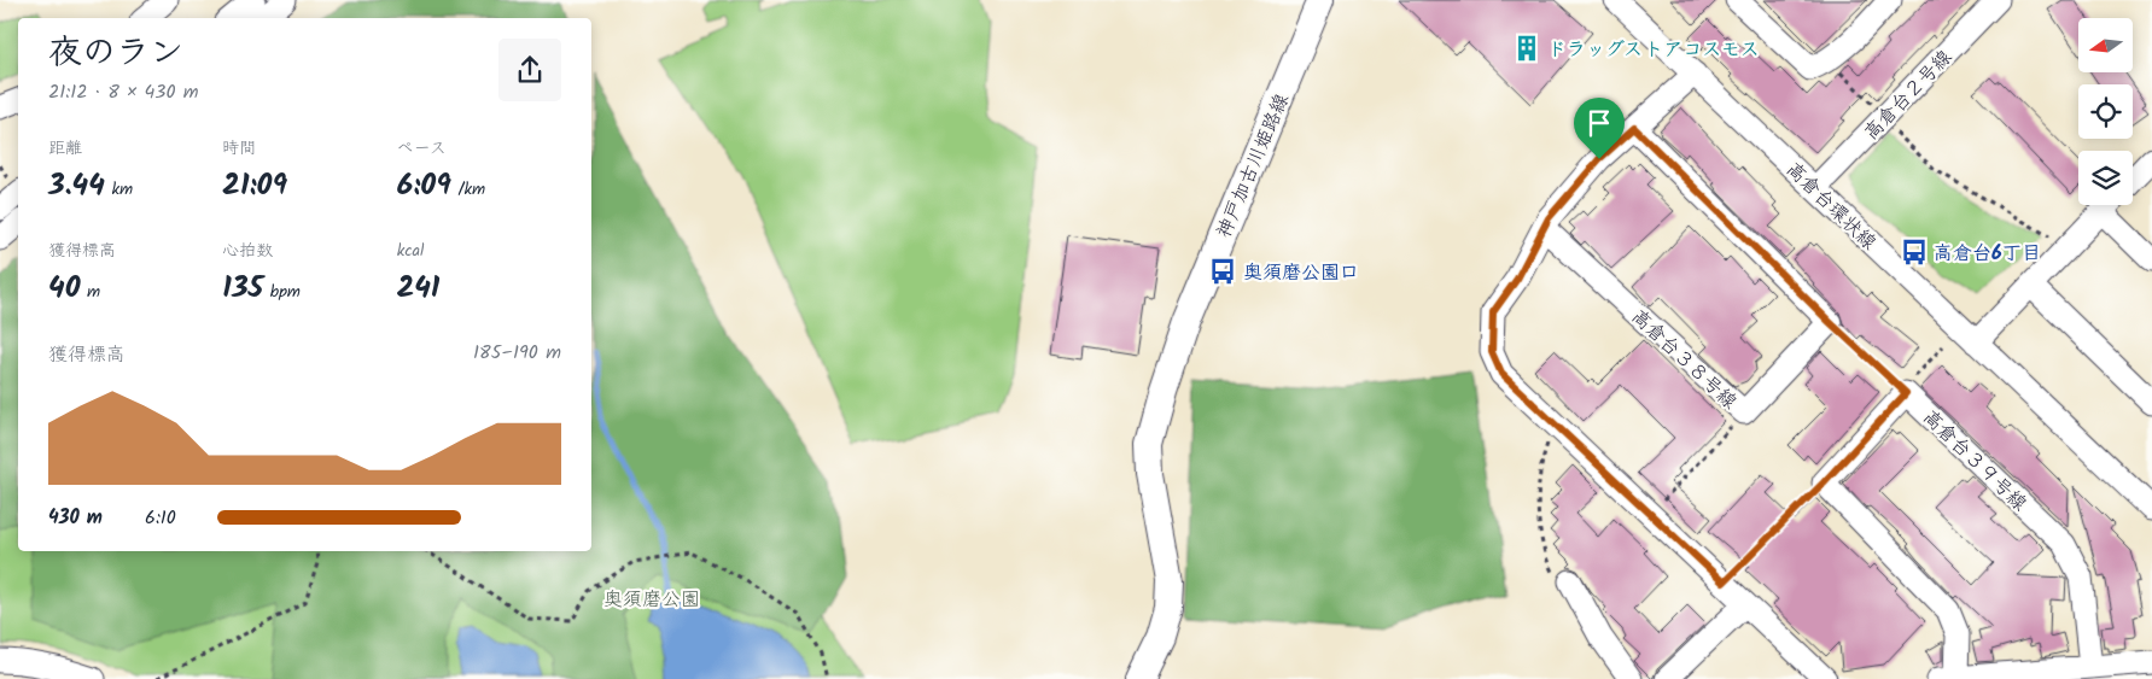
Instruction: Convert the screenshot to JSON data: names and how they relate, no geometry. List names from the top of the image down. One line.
{"streets":{"main road":["神戸加古川姫路線"],"street":["高倉台２号線","高倉台環状線","高倉台３８号線","高倉台３９号線"]},"crossings":[["高倉台２号線","高倉台環状線"]],"parks":["奥須磨公園"],"places":{"building":["ドラッグストアコスモス"],"bus stop":["高倉台6丁目","奥須磨公園口"]},"north":"left","page":{"heading":["夜のラン","21:12 · 8 × 430 m"],"stats":[["距離","3.44 km"],["時間","21:09"],["ペース","6:09 /km"],["獲得標高","40 m"],["心拍数","135 bpm"],["kcal","241"]],"chart":["獲得標高","185–190 m"],"list":[{"name":"430 m","note":"6:10"}]}}
